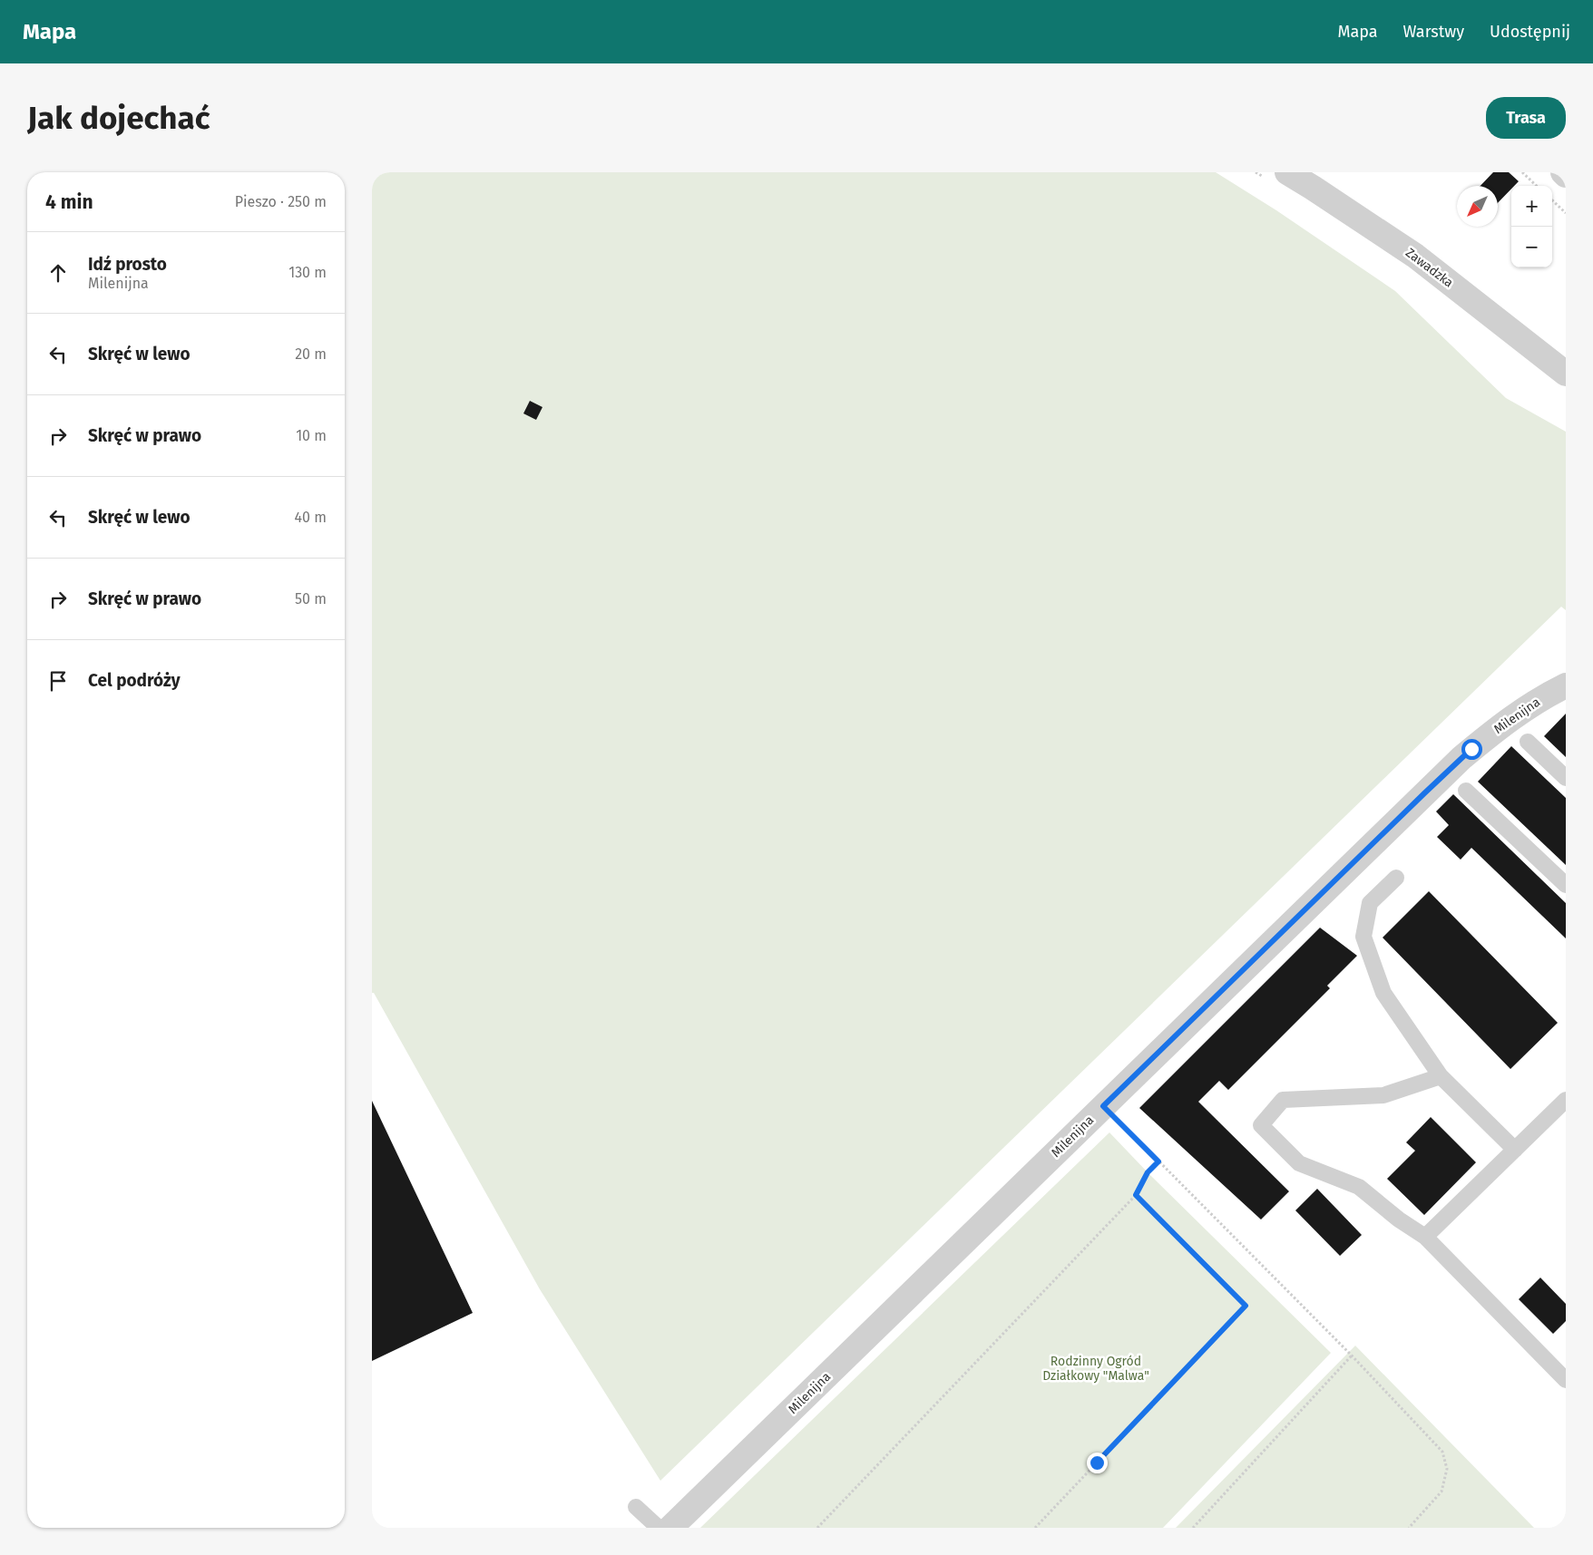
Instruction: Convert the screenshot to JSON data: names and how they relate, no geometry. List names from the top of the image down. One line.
{"streets":{"street":["Zawadzka","Milenijna"]},"parks":["Rodzinny Ogród Działkowy \"Malwa\""],"north":"bottom left","page":{"header":"Mapa","nav":["Mapa","Warstwy","Udostępnij"],"buttons":"Trasa","title":"Jak dojechać","heading":["4 min","Pieszo · 250 m"],"map_buttons":["+","−"],"list":[["Idź prosto","Milenijna","130 m"],["Skręć w lewo","20 m"],["Skręć w prawo","10 m"],["Skręć w lewo","40 m"],["Skręć w prawo","50 m"],"Cel podróży"]}}
